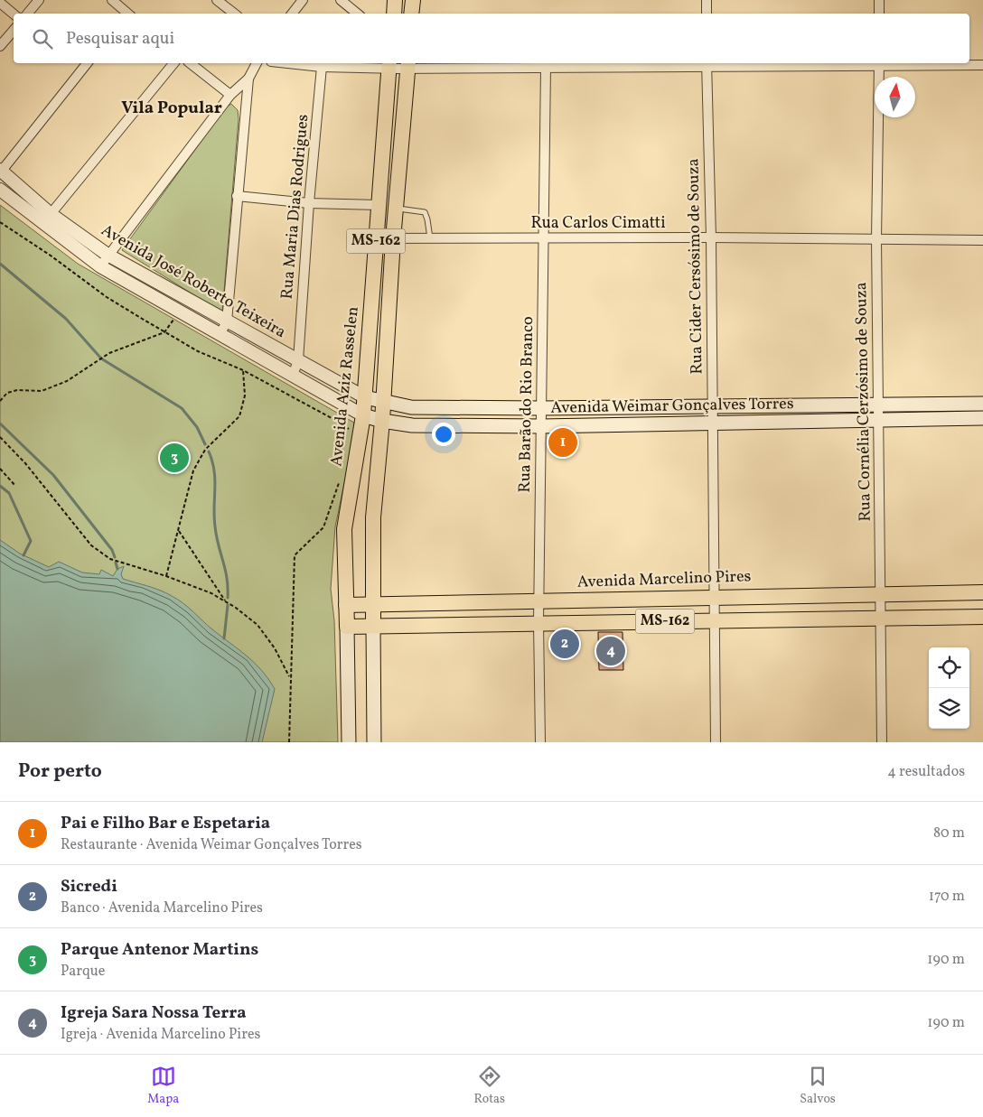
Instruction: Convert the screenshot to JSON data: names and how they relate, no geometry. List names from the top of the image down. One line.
{"streets":{"main road":["MS-162","Avenida José Roberto Teixeira","Avenida Aziz Rasselen","Avenida Weimar Gonçalves Torres","Avenida Marcelino Pires"],"street":["Rua Maria Dias Rodrigues","Rua Carlos Cimatti","Rua Cider Cersósimo de Souza","Rua Cornélia Cerzósimo de Souza","Rua Barão do Rio Branco"]},"crossings":[["Rua Maria Dias Rodrigues","Avenida José Roberto Teixeira"],["Rua Carlos Cimatti","MS-162"],["Rua Carlos Cimatti","Rua Cider Cersósimo de Souza"],["Rua Carlos Cimatti","Avenida Aziz Rasselen"],["Rua Carlos Cimatti","Rua Cornélia Cerzósimo de Souza"],["Rua Carlos Cimatti","Rua Barão do Rio Branco"],["MS-162","Rua Cider Cersósimo de Souza"],["MS-162","Avenida José Roberto Teixeira"],["MS-162","Avenida Aziz Rasselen"],["MS-162","Rua Cornélia Cerzósimo de Souza"],["MS-162","Rua Barão do Rio Branco"],["MS-162","Avenida Weimar Gonçalves Torres"],["MS-162","Avenida Marcelino Pires"],["Rua Cider Cersósimo de Souza","Avenida Weimar Gonçalves Torres"],["Rua Cider Cersósimo de Souza","Avenida Marcelino Pires"],["Avenida José Roberto Teixeira","Avenida Aziz Rasselen"],["Avenida José Roberto Teixeira","Avenida Weimar Gonçalves Torres"],["Avenida Aziz Rasselen","Avenida Weimar Gonçalves Torres"],["Avenida Aziz Rasselen","Avenida Marcelino Pires"],["Rua Cornélia Cerzósimo de Souza","Avenida Weimar Gonçalves Torres"],["Rua Cornélia Cerzósimo de Souza","Avenida Marcelino Pires"],["Rua Barão do Rio Branco","Avenida Weimar Gonçalves Torres"],["Rua Barão do Rio Branco","Avenida Marcelino Pires"]],"districts":["Vila Popular"],"north":"top","page":{"search":"Pesquisar aqui","pins":["1","3","2","4"],"heading":["Por perto","4 resultados"],"list":[{"mark":"1","name":"Pai e Filho Bar e Espetaria","note":"Restaurante · Avenida Weimar Gonçalves Torres","value":"80 m"},{"mark":"2","name":"Sicredi","note":"Banco · Avenida Marcelino Pires","value":"170 m"},{"mark":"3","name":"Parque Antenor Martins","note":"Parque","value":"190 m"},{"mark":"4","name":"Igreja Sara Nossa Terra","note":"Igreja · Avenida Marcelino Pires","value":"190 m"}],"nav":["Mapa","Rotas","Salvos"]}}
